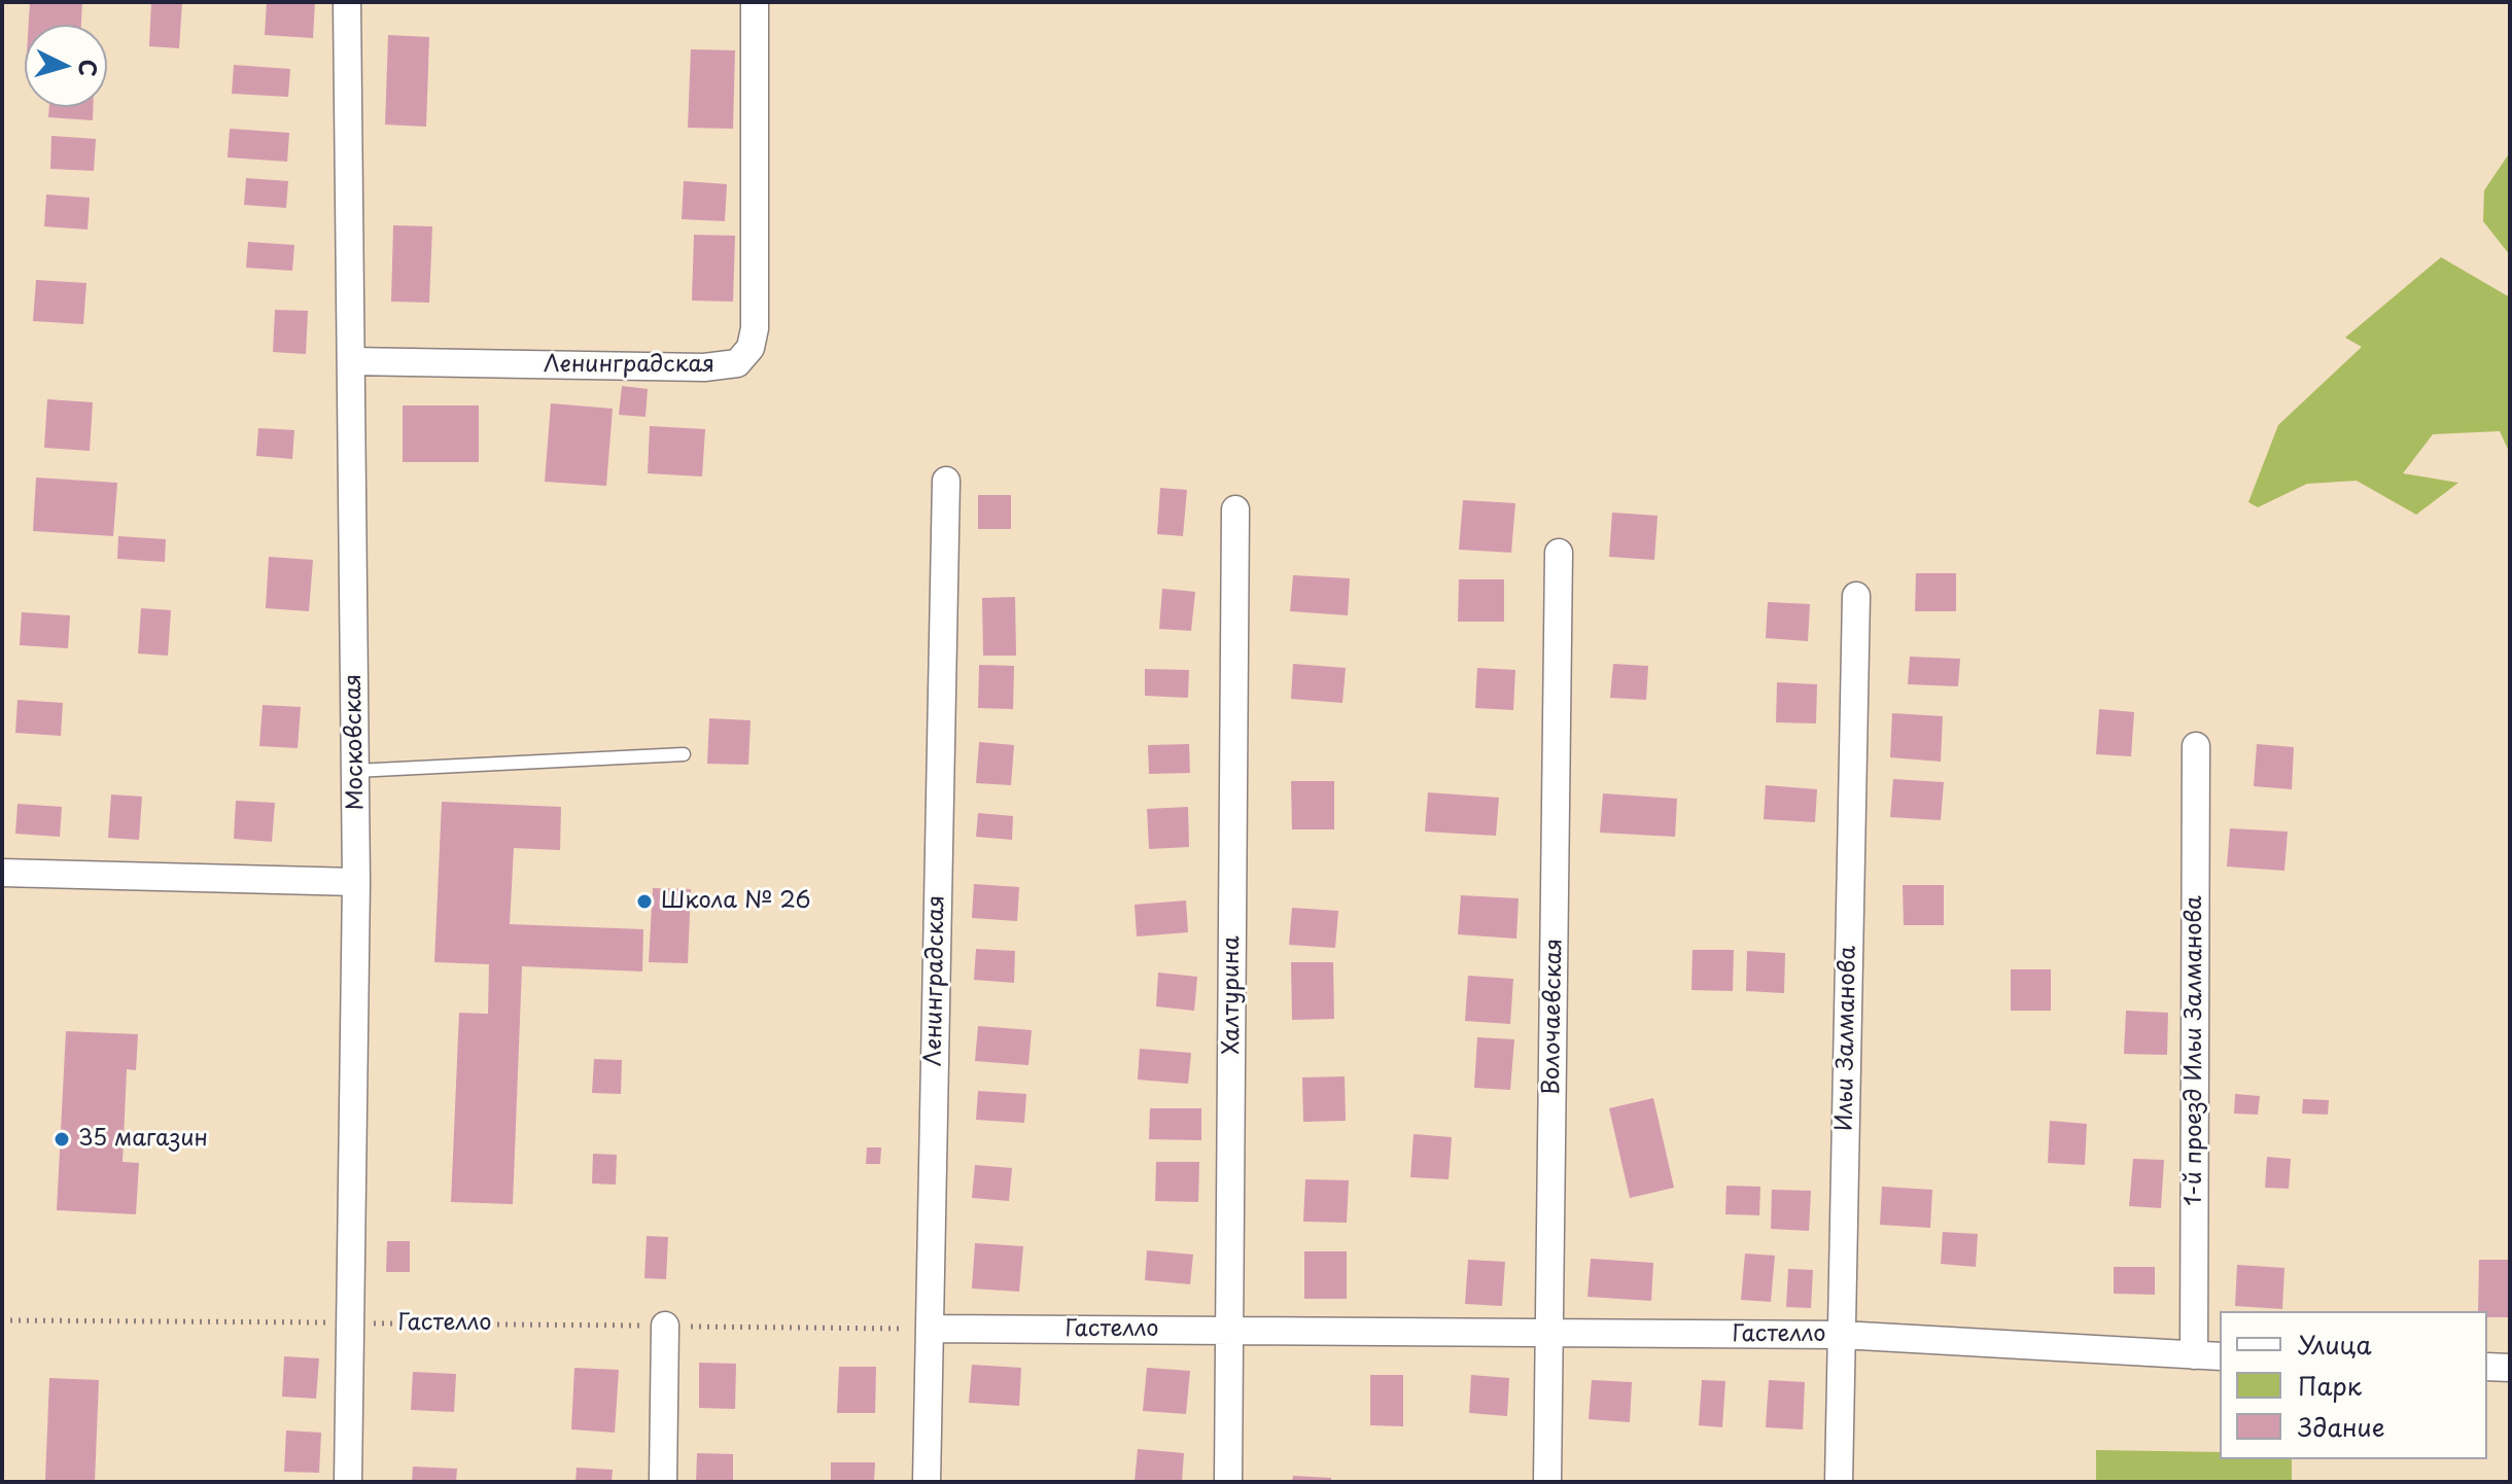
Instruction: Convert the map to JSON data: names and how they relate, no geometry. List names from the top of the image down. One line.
{"streets":{"street":["Ленинградская","Московская","Халтурина","Волочаевская","Ильи Залманова","1-й проезд Ильи Залманова","Гастелло"]},"crossings":[["Ленинградская","Московская"],["Ленинградская","Гастелло"],["Московская","Гастелло"],["Халтурина","Гастелло"],["Волочаевская","Гастелло"],["Ильи Залманова","Гастелло"],["1-й проезд Ильи Залманова","Гастелло"]],"places":["Школа № 26","35 магазин"],"legend":["Улица","Парк","Здание"],"north":"right"}
